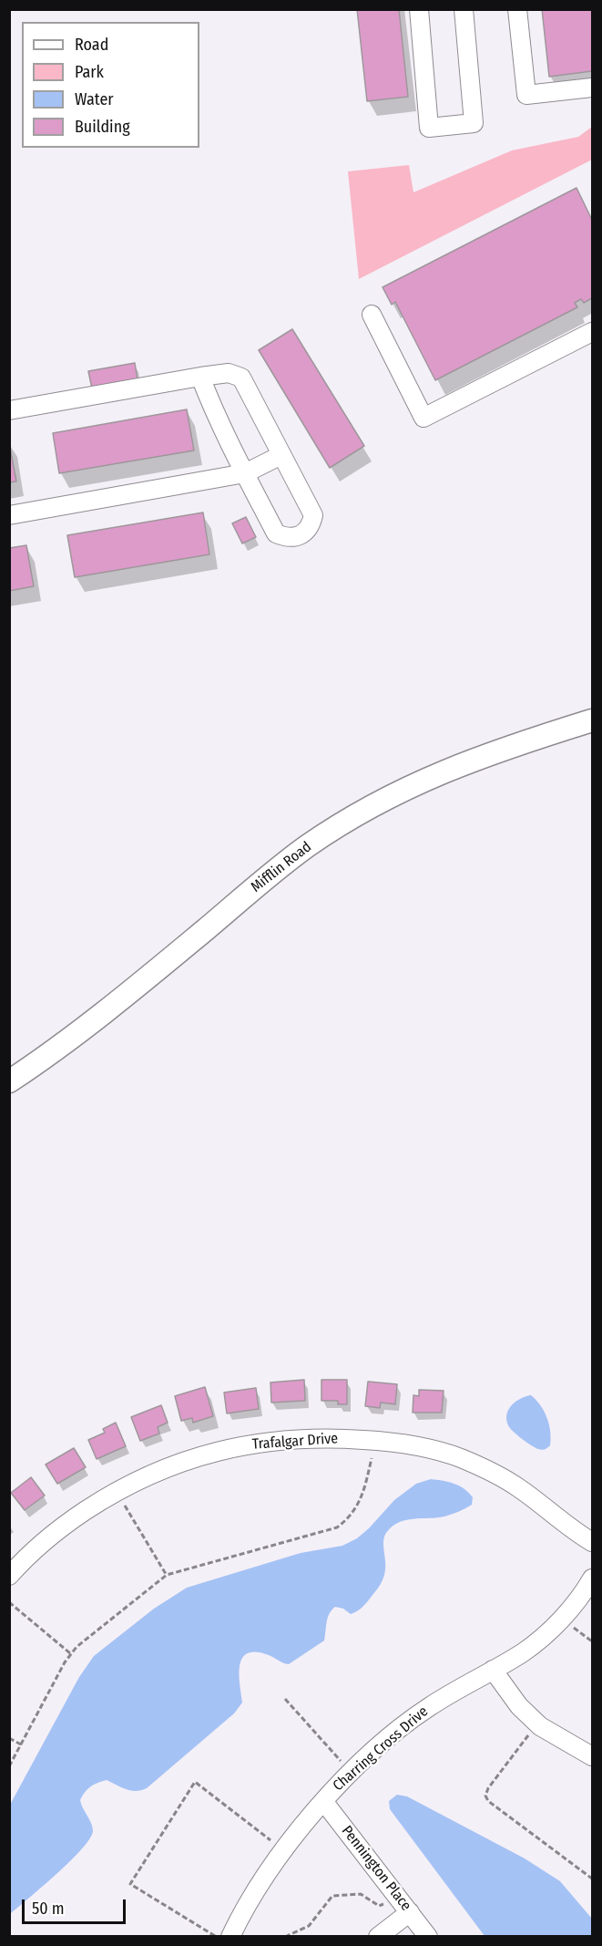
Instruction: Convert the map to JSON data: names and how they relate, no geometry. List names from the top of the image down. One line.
{"streets":{"main road":["Mifflin Road"],"street":["Trafalgar Drive","Charring Cross Drive","Pennington Place"]},"crossings":[["Charring Cross Drive","Pennington Place"]],"legend":["Road","Park","Water","Building"],"scale_bar":"50 m"}
